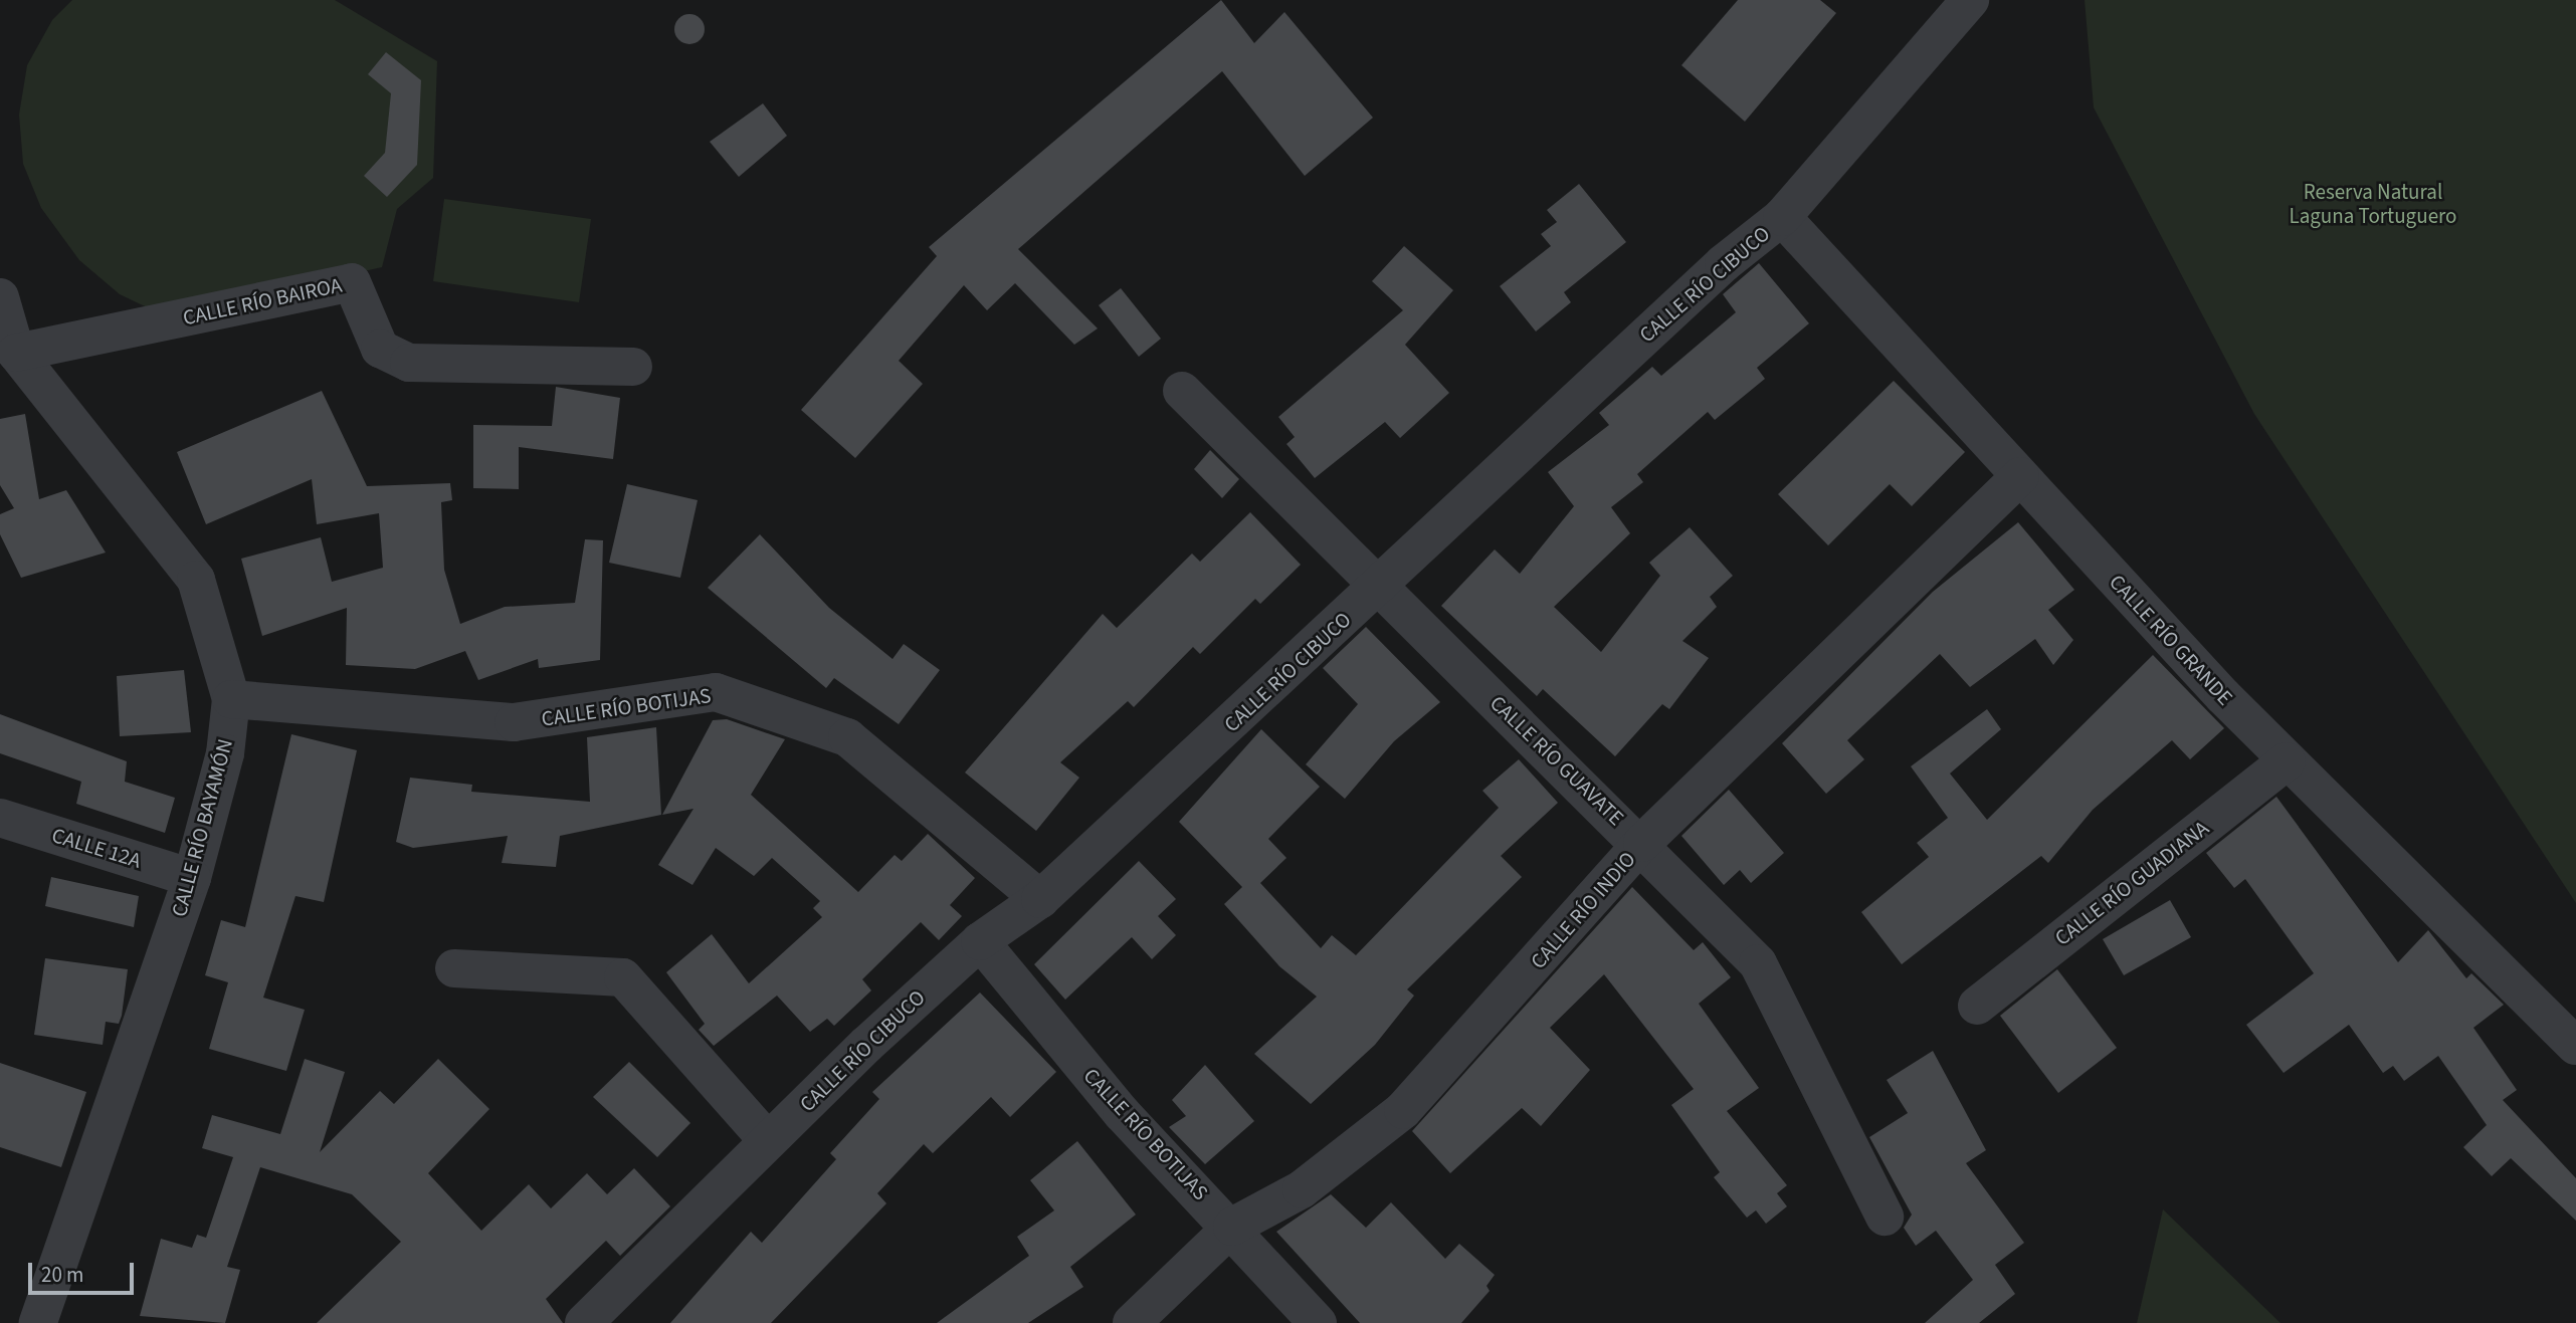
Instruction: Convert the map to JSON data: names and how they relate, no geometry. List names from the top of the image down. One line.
{"streets":{"street":["CALLE RÍO CIBUCO","CALLE RÍO BAIROA","CALLE RÍO GRANDE","CALLE RÍO BOTIJAS","CALLE RÍO GUAVATE","CALLE RÍO BAYAMÓN","CALLE 12A","CALLE RÍO GUADIANA","CALLE RÍO INDIO"]},"crossings":[["CALLE RÍO CIBUCO","CALLE RÍO GRANDE"],["CALLE RÍO CIBUCO","CALLE RÍO BOTIJAS"],["CALLE RÍO CIBUCO","CALLE RÍO GUAVATE"],["CALLE RÍO BAIROA","CALLE RÍO BAYAMÓN"],["CALLE RÍO GRANDE","CALLE RÍO GUADIANA"],["CALLE RÍO GRANDE","CALLE RÍO INDIO"],["CALLE RÍO BOTIJAS","CALLE RÍO BAYAMÓN"],["CALLE RÍO BOTIJAS","CALLE RÍO INDIO"],["CALLE RÍO GUAVATE","CALLE RÍO INDIO"],["CALLE RÍO BAYAMÓN","CALLE 12A"]],"parks":["Reserva Natural Laguna Tortuguero"],"scale_bar":"20 m"}
